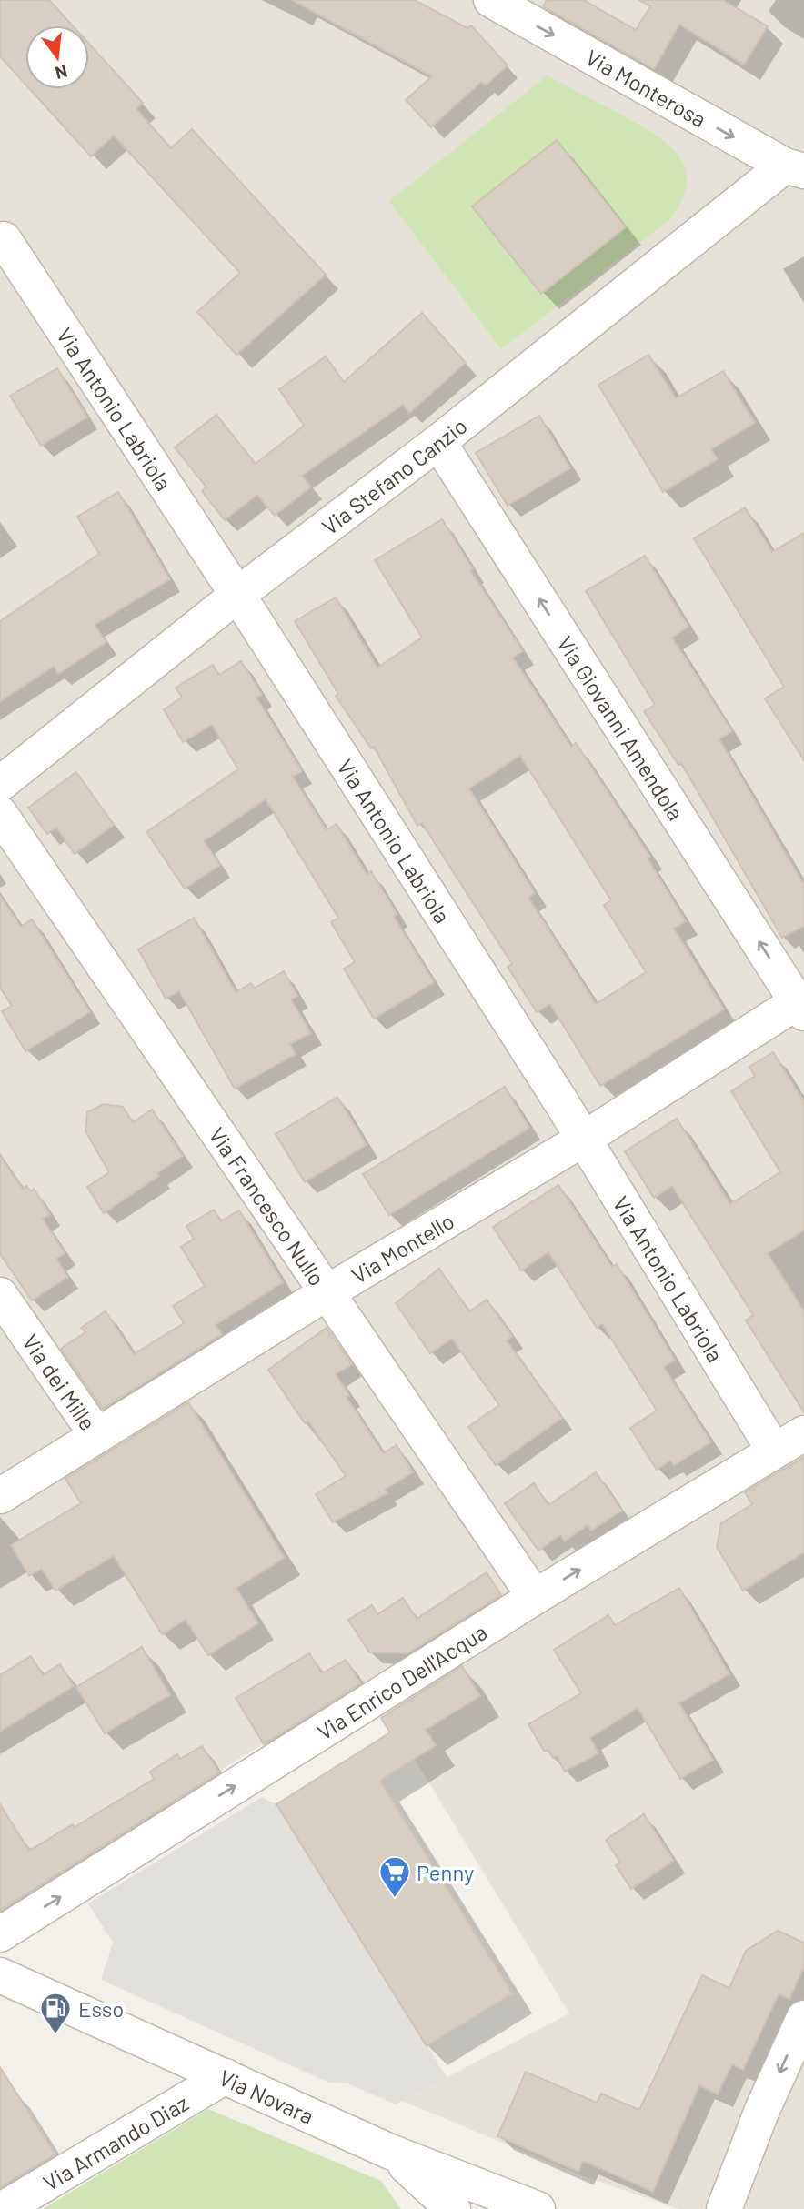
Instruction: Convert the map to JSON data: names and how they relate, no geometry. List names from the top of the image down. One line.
{"streets":{"street":["Via Monterosa","Via Antonio Labriola","Via Stefano Canzio","Via Giovanni Amendola","Via Francesco Nullo","Via Montello","Via dei Mille","Via Enrico Dell'Acqua","Via Novara","Via Armando Diaz"]},"crossings":[["Via Monterosa","Via Stefano Canzio"],["Via Antonio Labriola","Via Stefano Canzio"],["Via Antonio Labriola","Via Montello"],["Via Antonio Labriola","Via Enrico Dell'Acqua"],["Via Stefano Canzio","Via Giovanni Amendola"],["Via Giovanni Amendola","Via Montello"],["Via Francesco Nullo","Via Montello"],["Via Francesco Nullo","Via Enrico Dell'Acqua"],["Via Montello","Via dei Mille"],["Via Novara","Via Armando Diaz"]],"one_way":["Via Monterosa","Via Giovanni Amendola","Via Enrico Dell'Acqua"],"places":{"supermarket":["Penny"],"fuel station":["Esso"]},"north":"bottom"}
